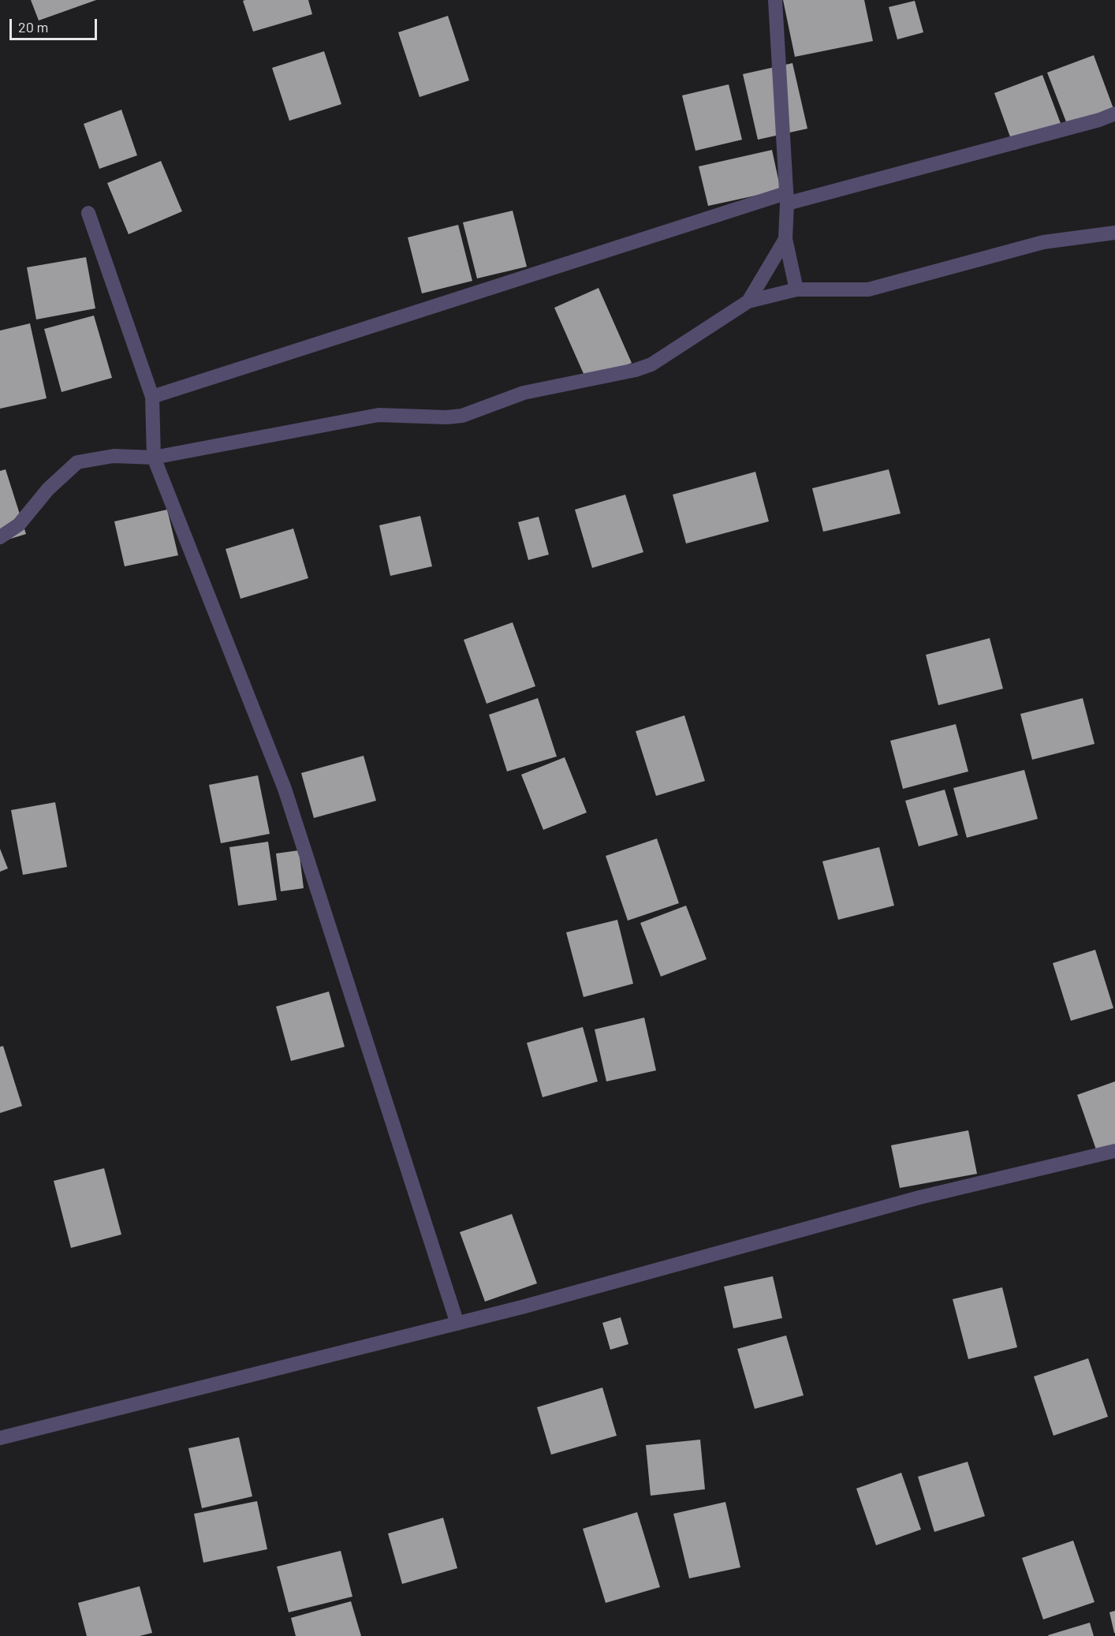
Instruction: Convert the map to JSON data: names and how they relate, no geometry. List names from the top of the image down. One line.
{"scale_bar":"20 m"}
